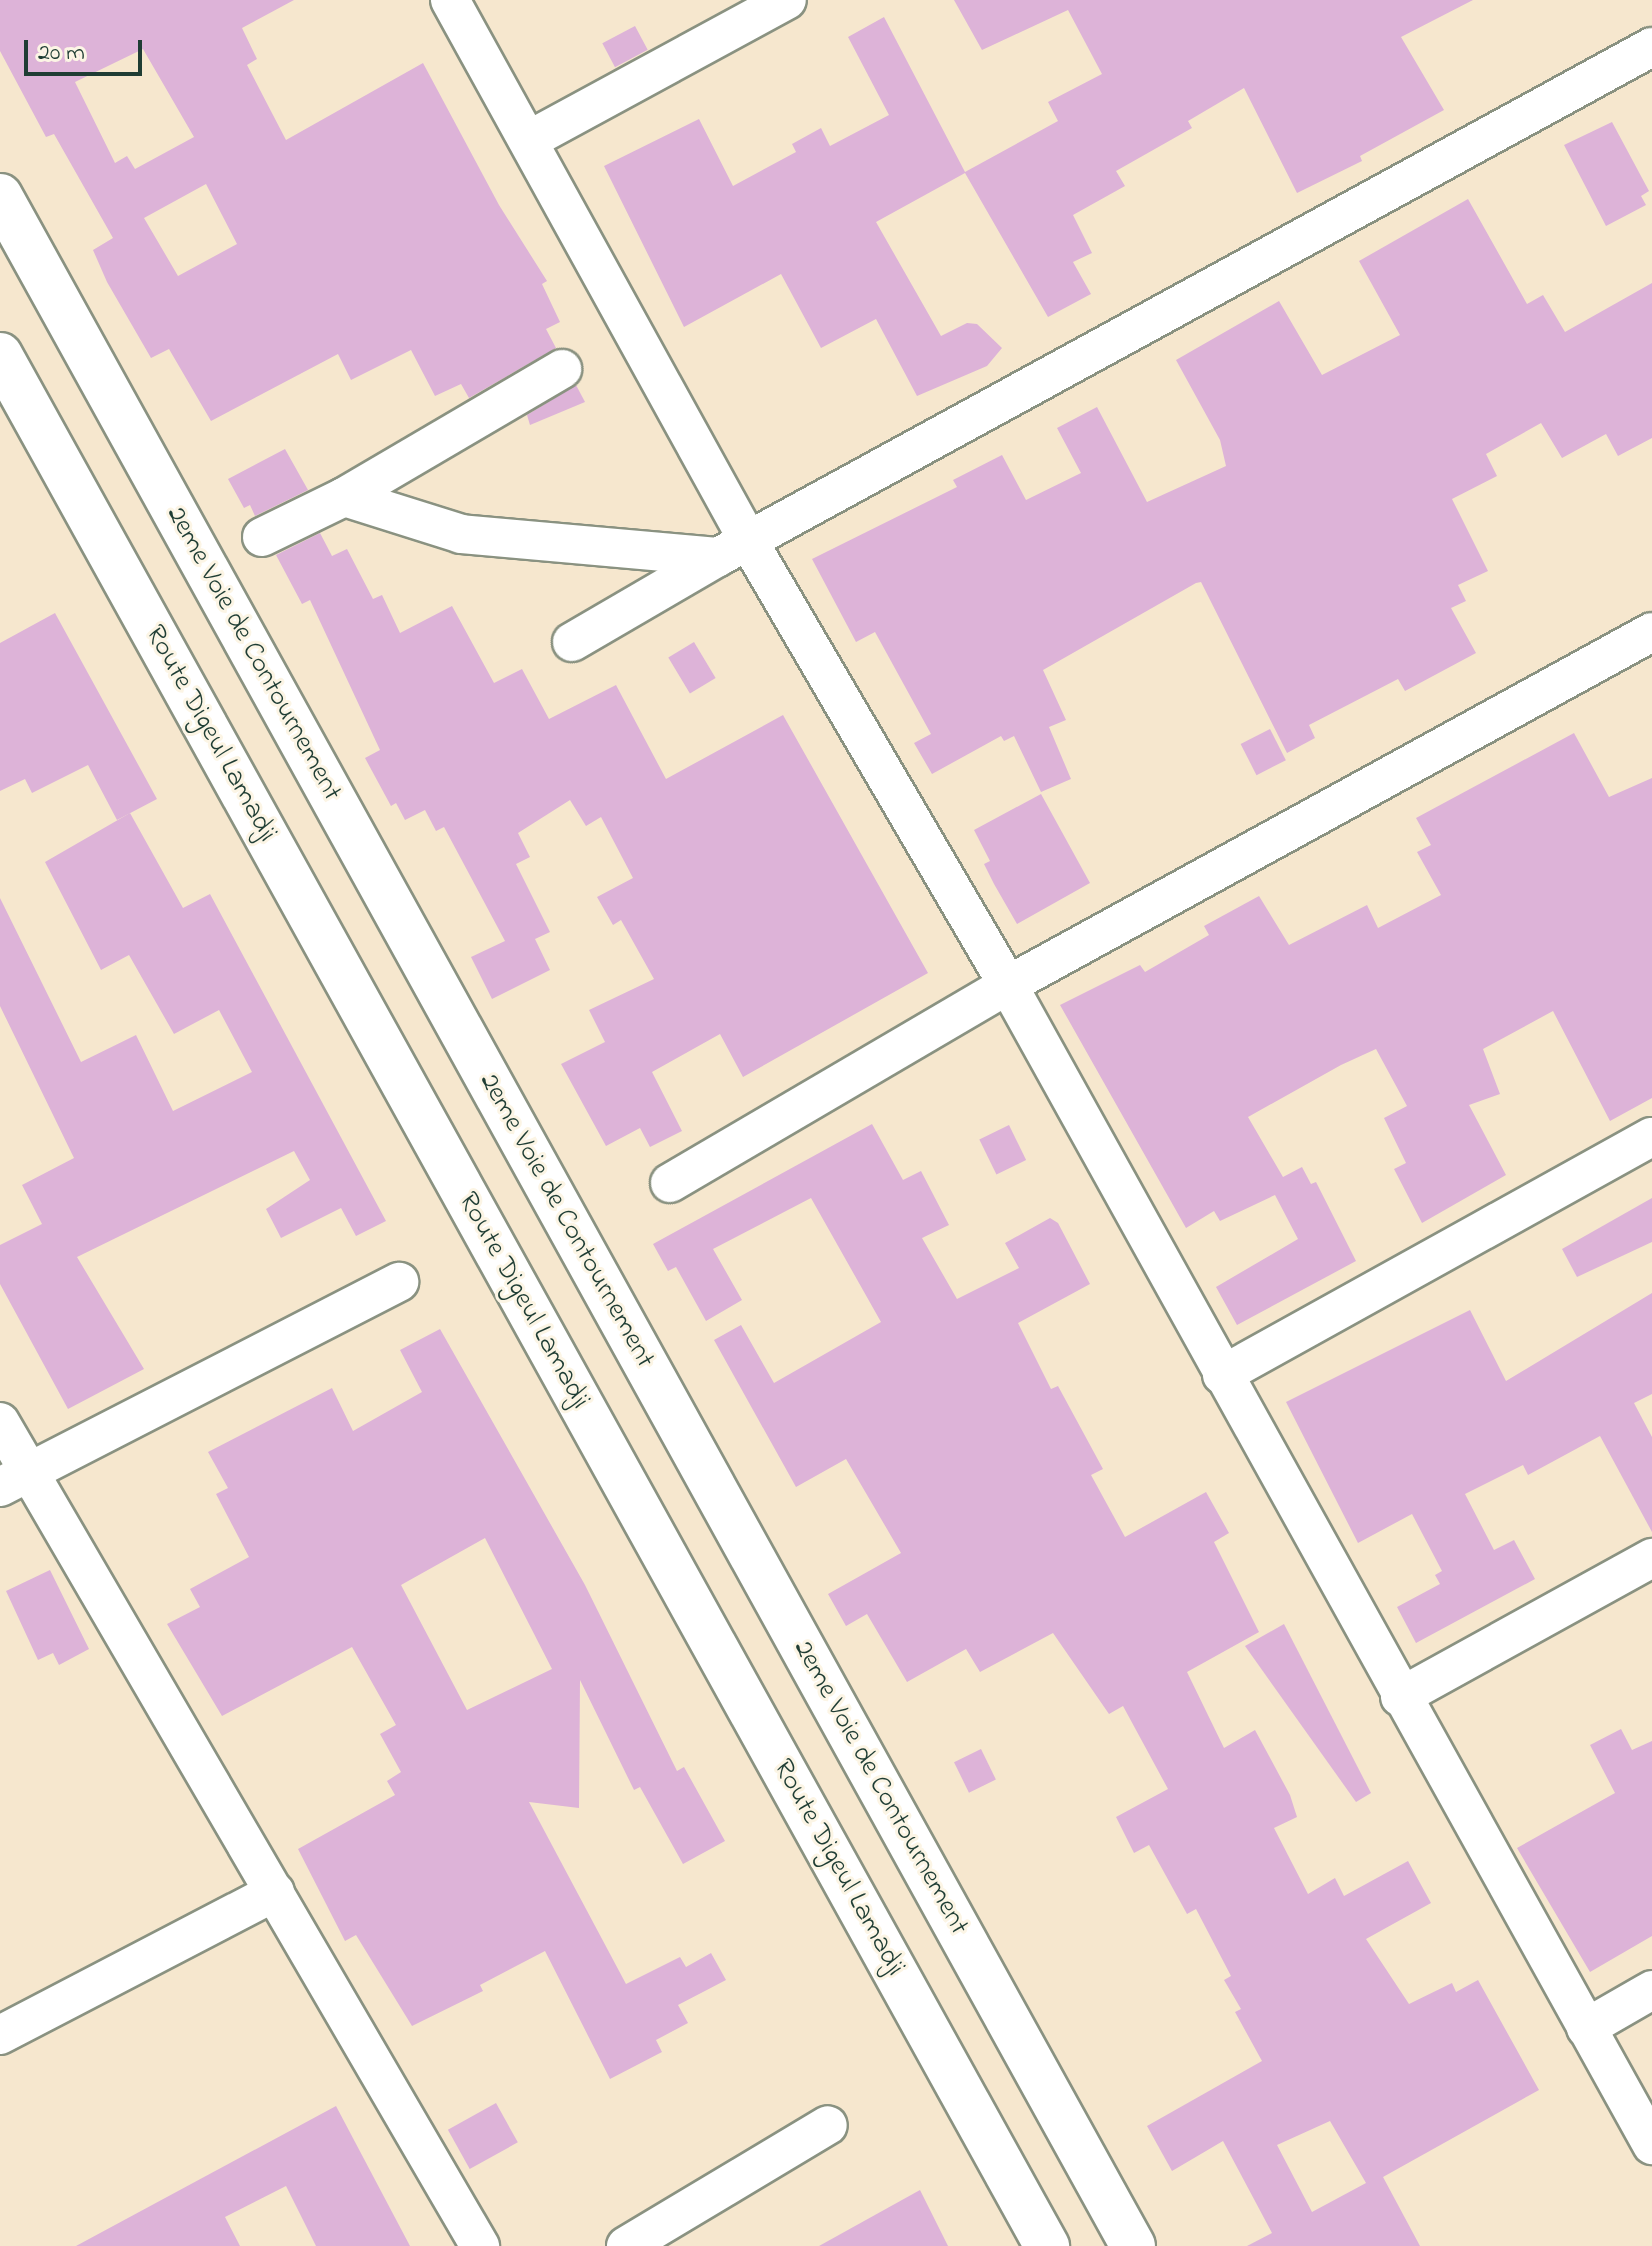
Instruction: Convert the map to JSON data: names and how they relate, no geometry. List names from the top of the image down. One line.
{"streets":{"main road":["2eme Voie de Contournement","Route Digeul Lamadji"]},"scale_bar":"20 m"}
